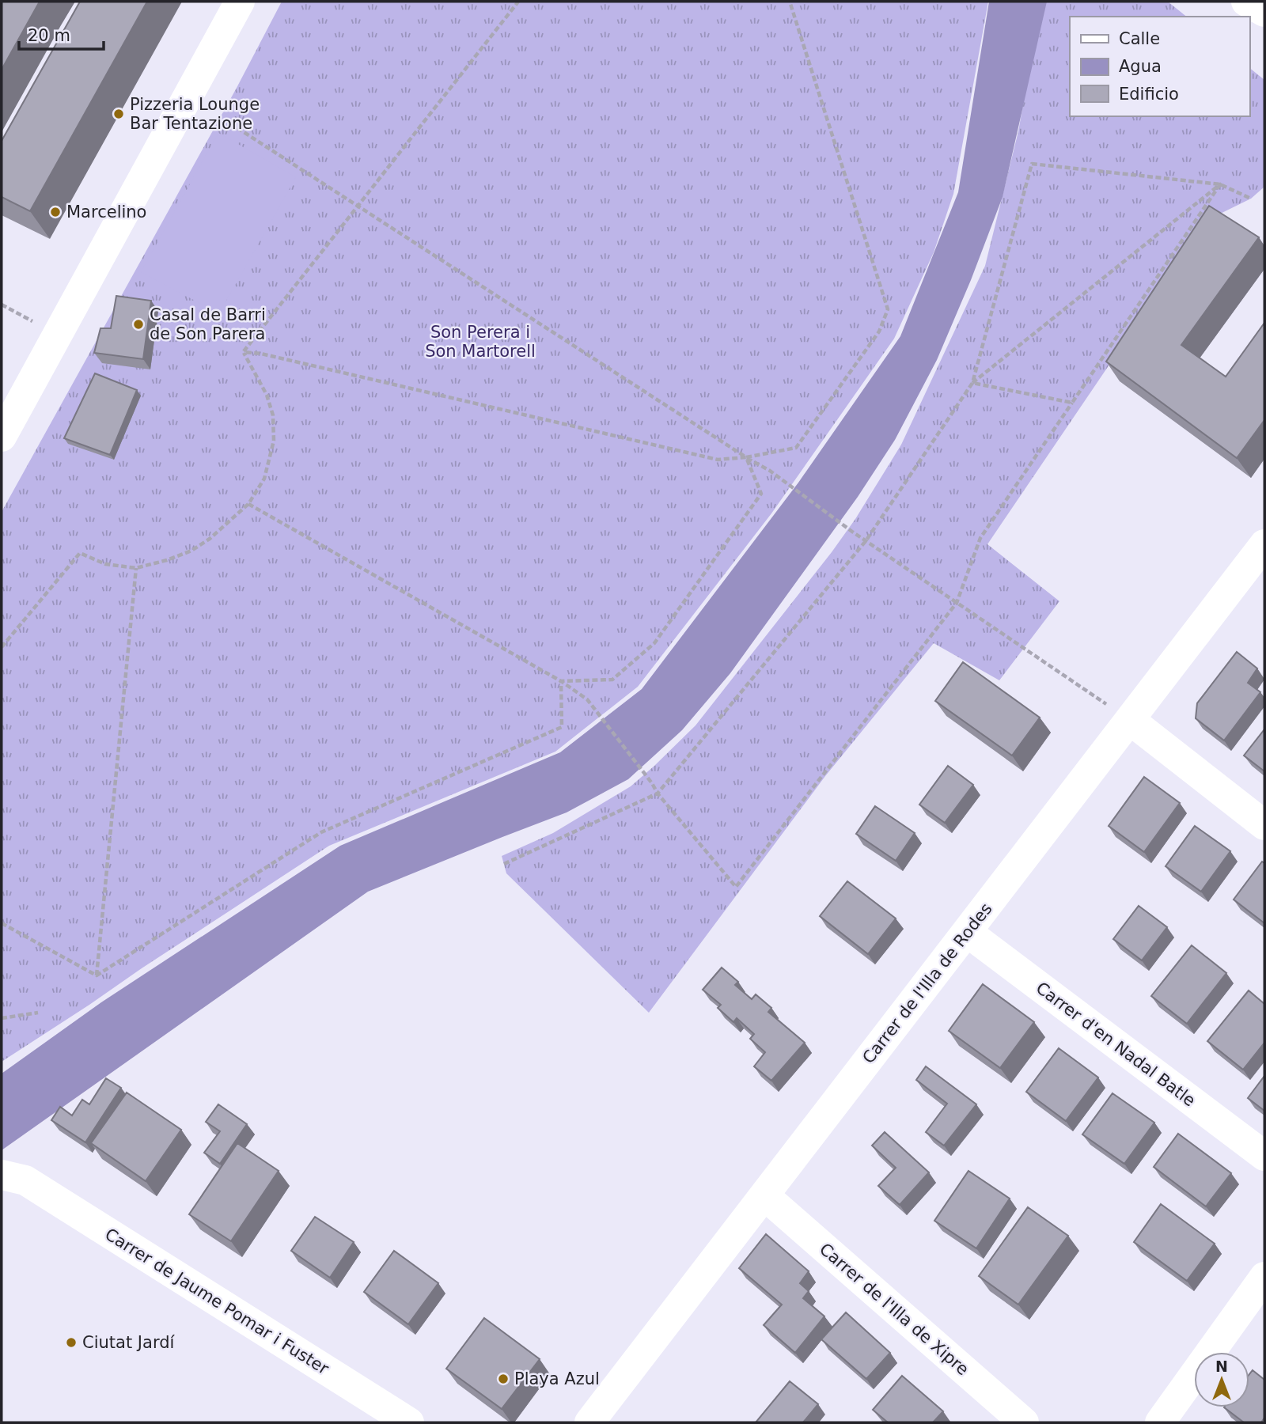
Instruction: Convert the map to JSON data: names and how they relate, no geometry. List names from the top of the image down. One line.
{"streets":{"street":["Carrer de l'Illa de Rodes","Carrer d'en Nadal Batle","Carrer de Jaume Pomar i Fuster","Carrer de l'Illa de Xipre"]},"crossings":[["Carrer de l'Illa de Rodes","Carrer d'en Nadal Batle"],["Carrer de l'Illa de Rodes","Carrer de l'Illa de Xipre"]],"parks":["Son Perera i Son Martorell"],"places":["Pizzeria Lounge Bar Tentazione","Marcelino","Casal de Barri de Son Parera","Ciutat Jardí","Playa Azul"],"legend":["Calle","Agua","Edificio"],"scale_bar":"20 m","north":"top"}
